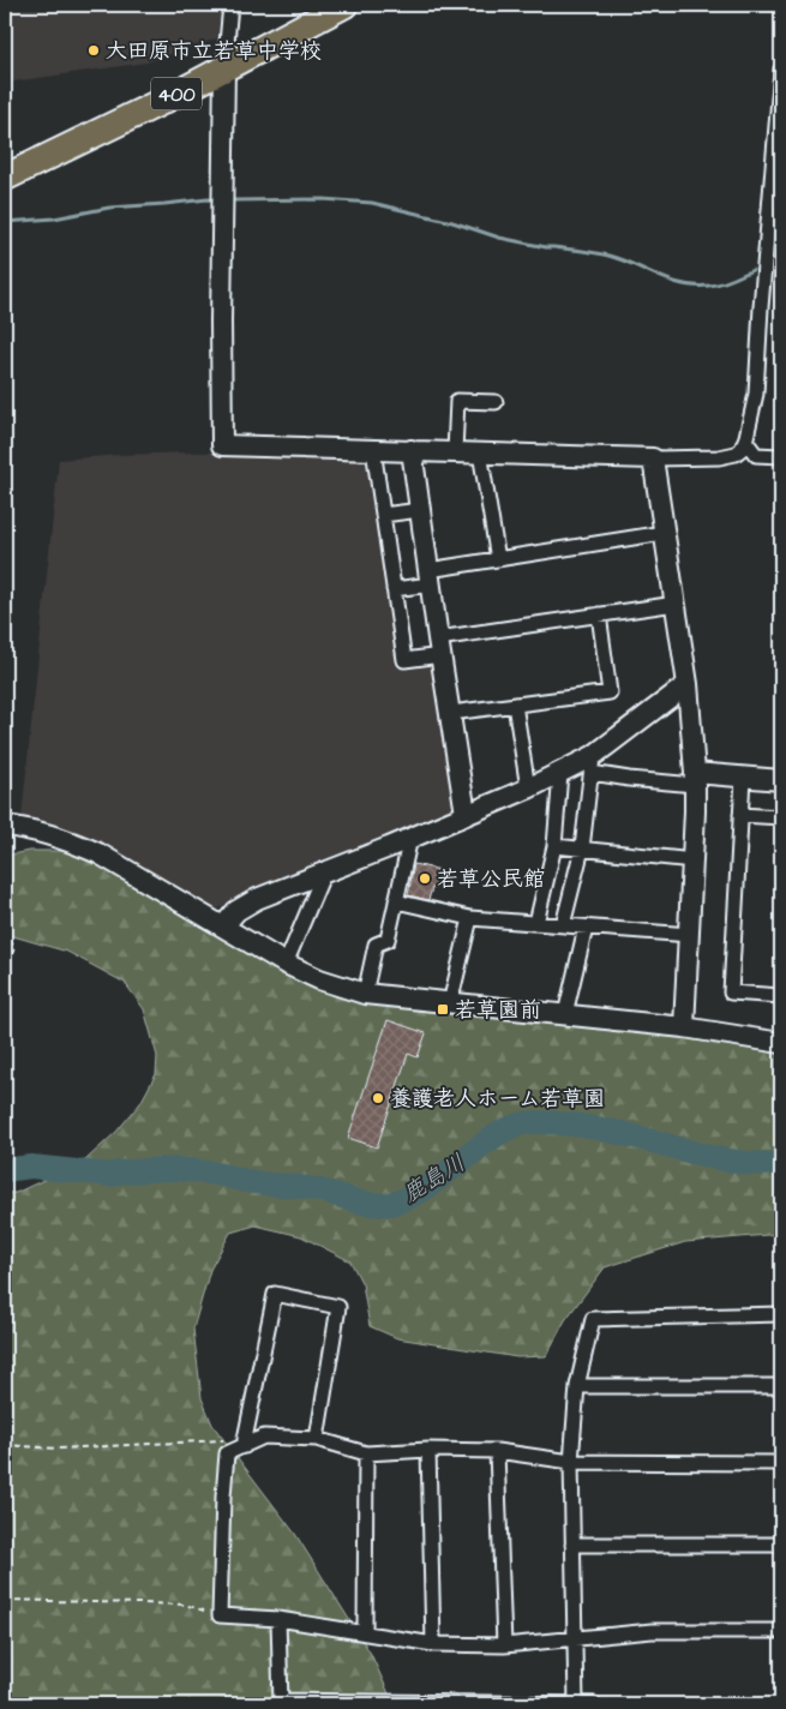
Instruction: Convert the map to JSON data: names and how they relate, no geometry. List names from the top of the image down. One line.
{"streets":{"highway":["400"]},"water":["鹿島川"],"places":{"other":["大田原市立若草中学校","若草公民館","養護老人ホーム若草園"],"transit":["若草園前"]}}
